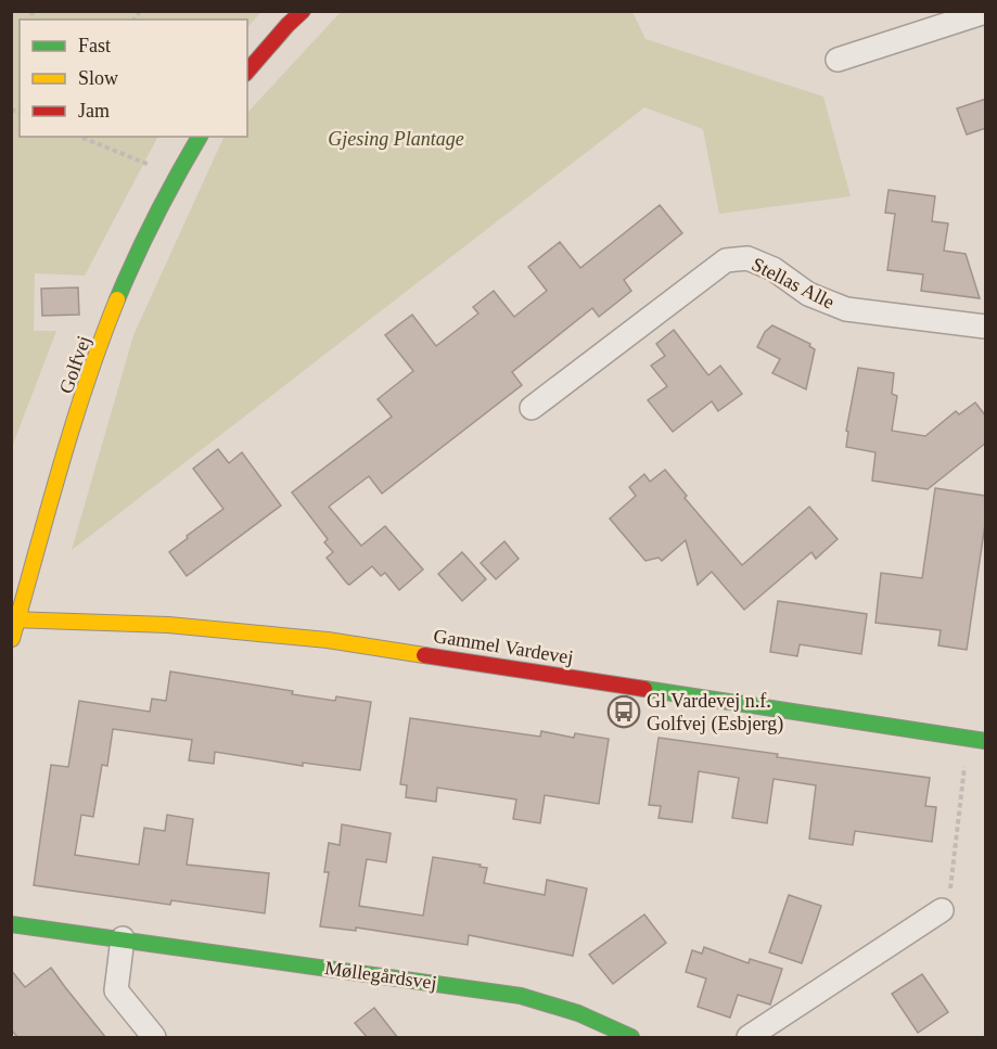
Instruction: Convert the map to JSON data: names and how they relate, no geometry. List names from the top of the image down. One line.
{"streets":{"street":["Stellas Alle","Golfvej","Gammel Vardevej","Møllegårdsvej"]},"crossings":[["Golfvej","Gammel Vardevej"]],"parks":["Gjesing Plantage"],"places":{"bus stop":["Gl Vardevej n.f. Golfvej (Esbjerg)"]},"legend":["Fast","Slow","Jam"]}
